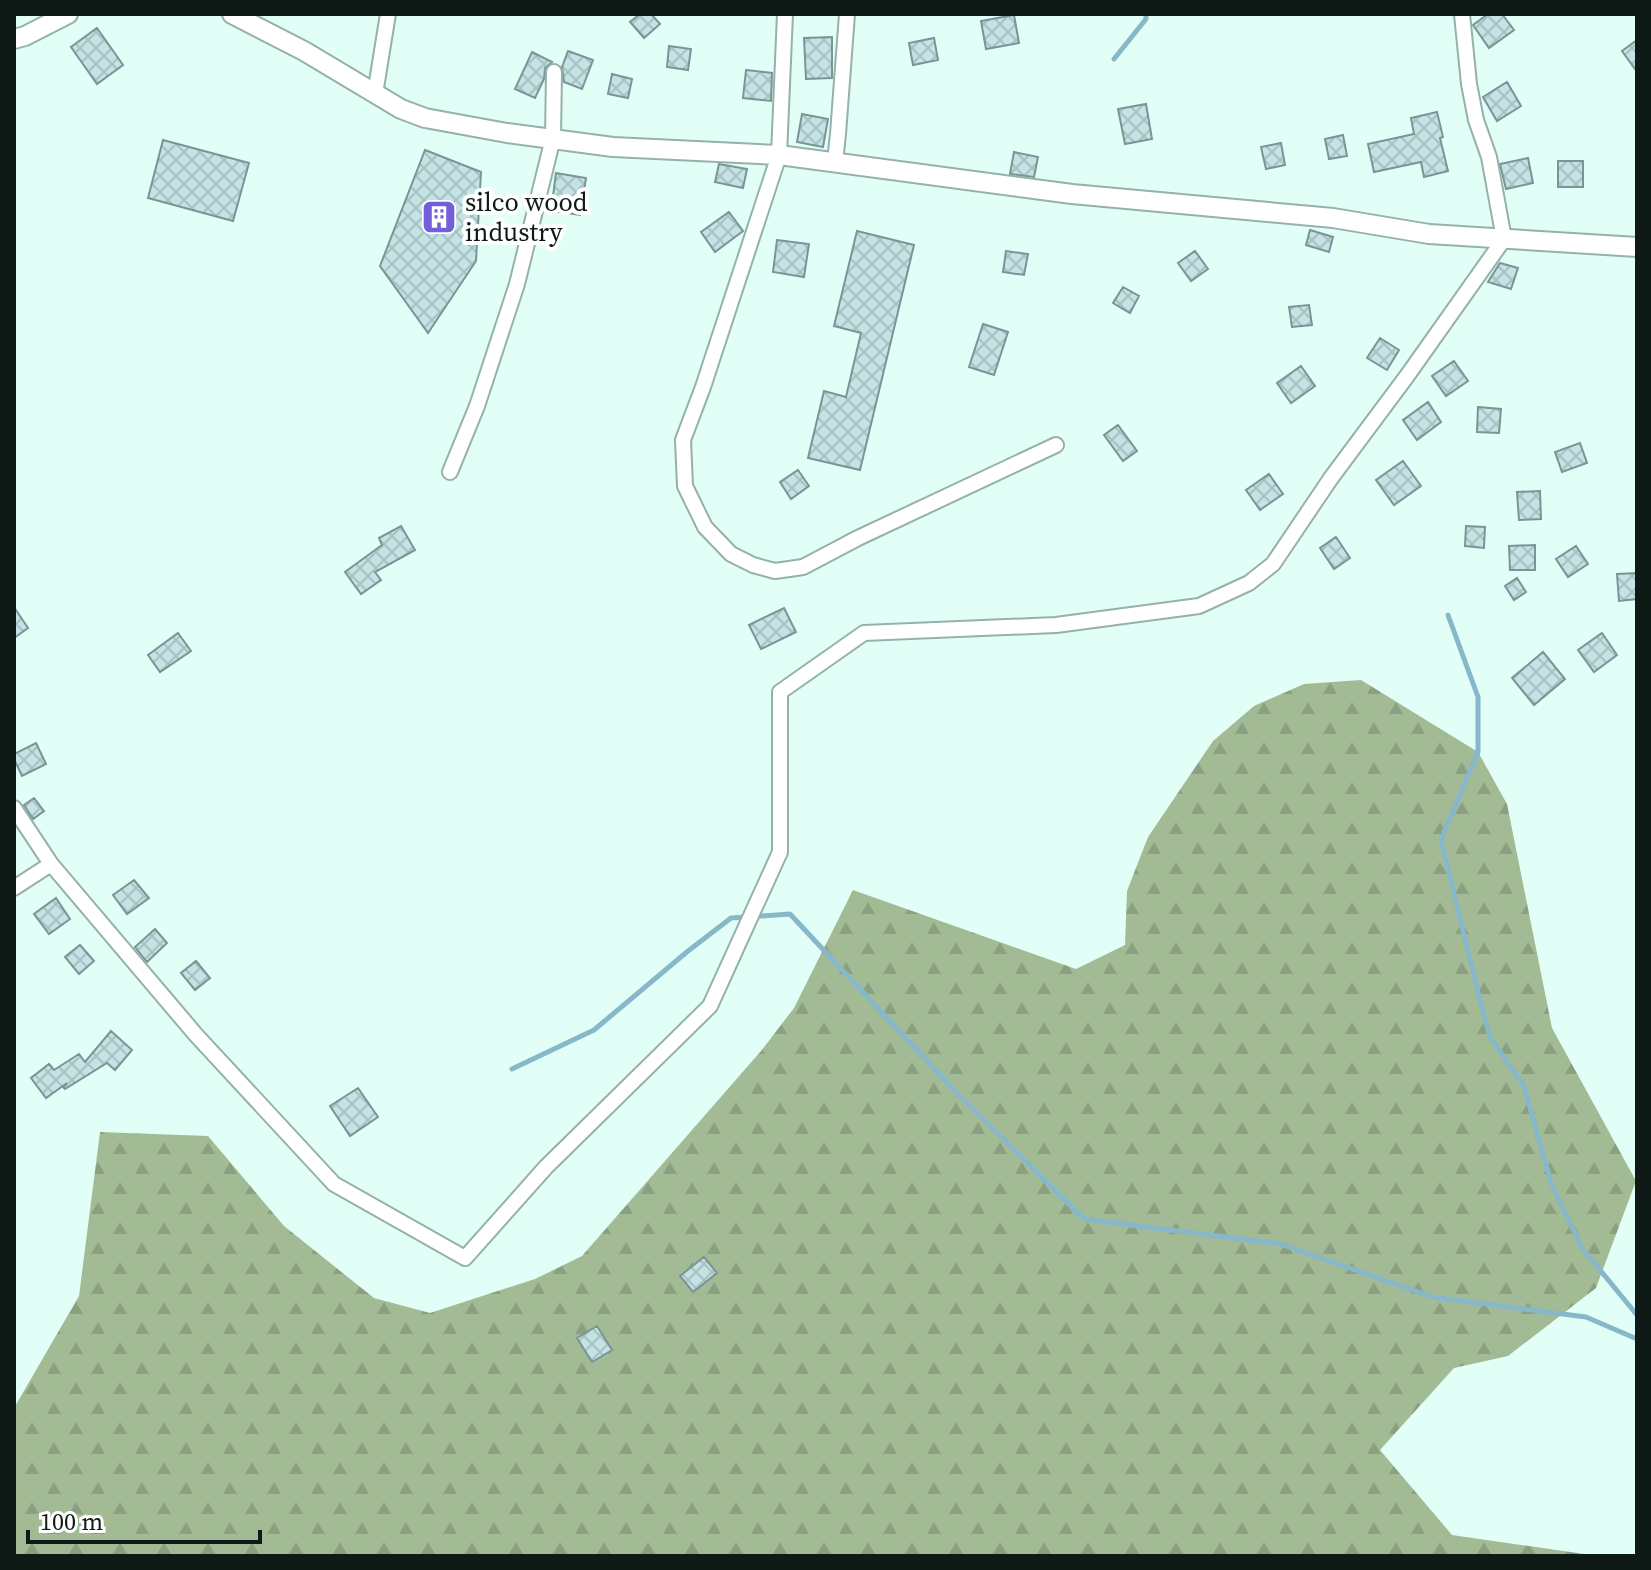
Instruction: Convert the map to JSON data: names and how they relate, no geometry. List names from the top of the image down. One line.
{"places":{"building":["silco wood industry"]},"scale_bar":"100 m"}
